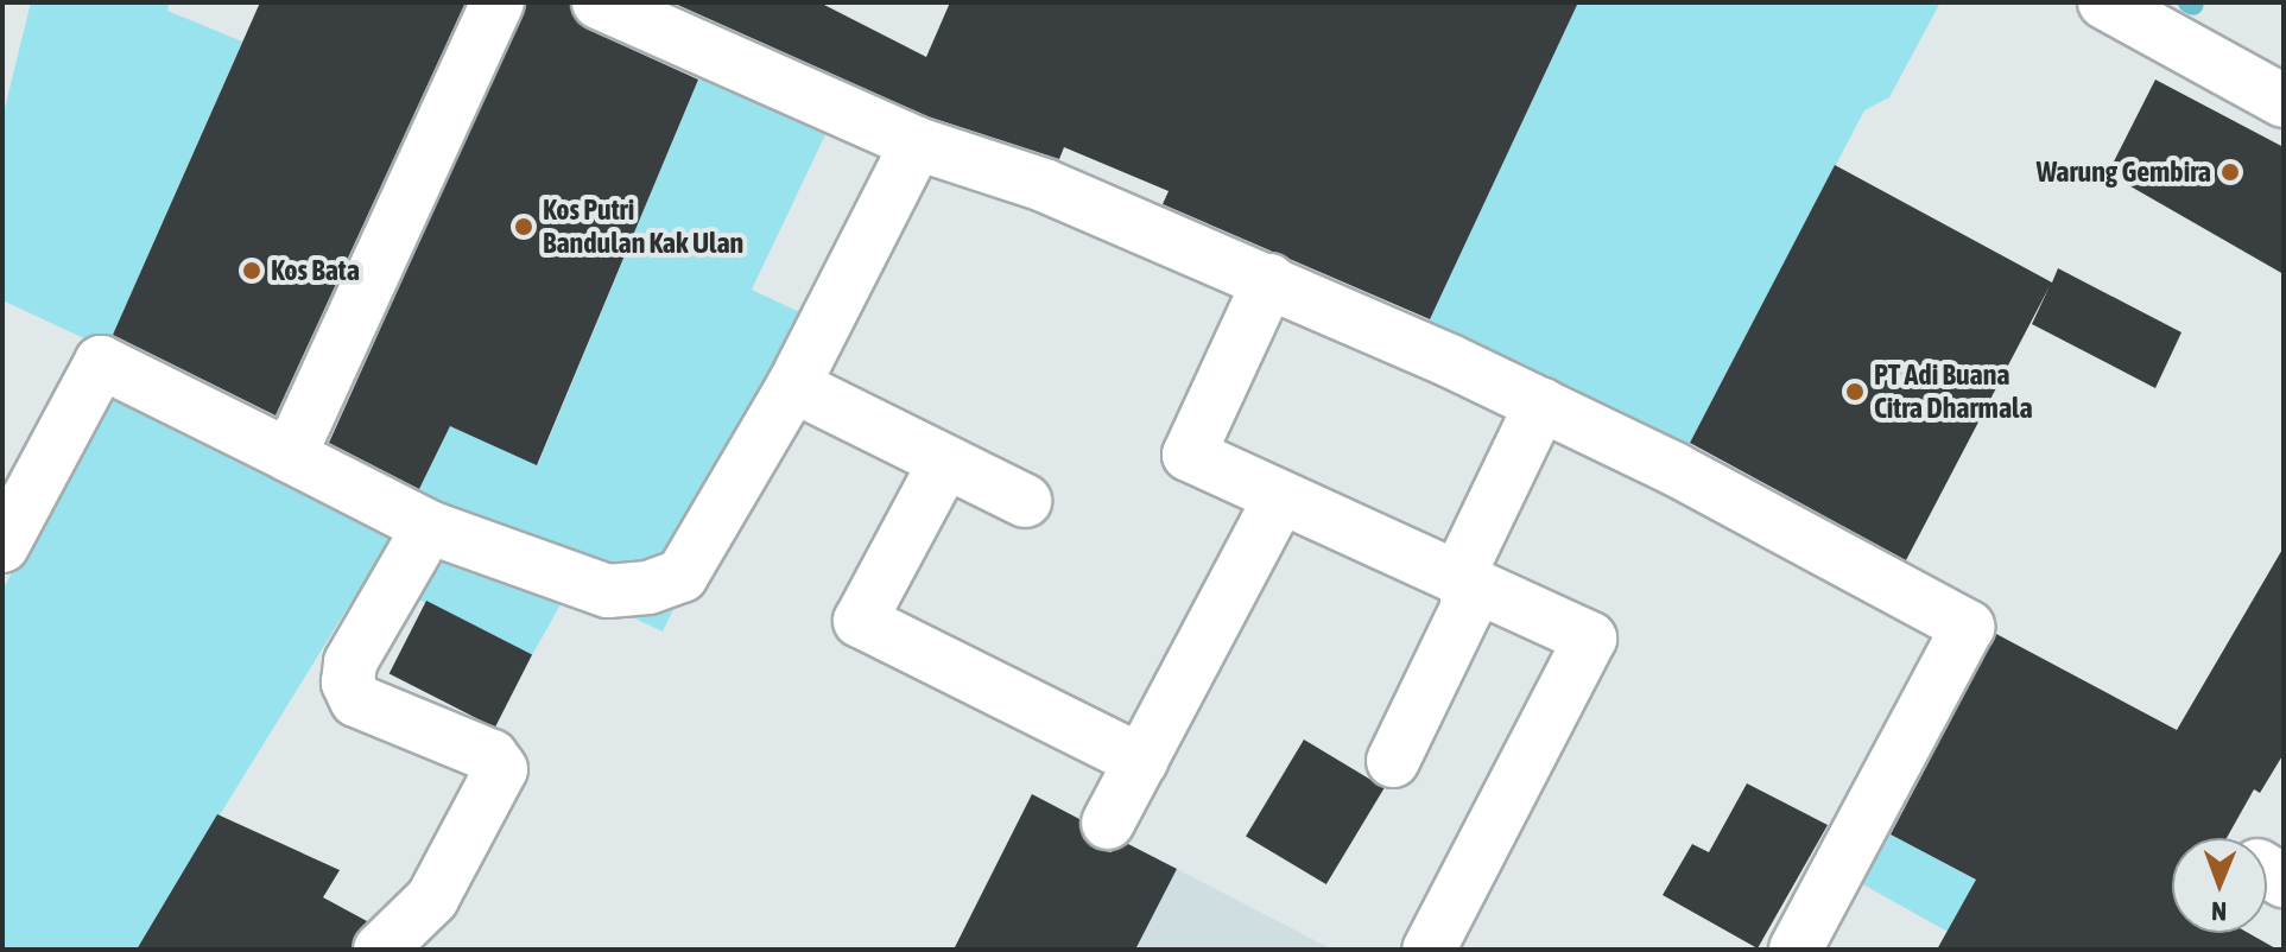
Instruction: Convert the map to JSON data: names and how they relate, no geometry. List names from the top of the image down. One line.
{"places":["Warung Gembira","Kos Putri Bandulan Kak Ulan","Kos Bata","PT Adi Buana Citra Dharmala"],"north":"bottom"}
